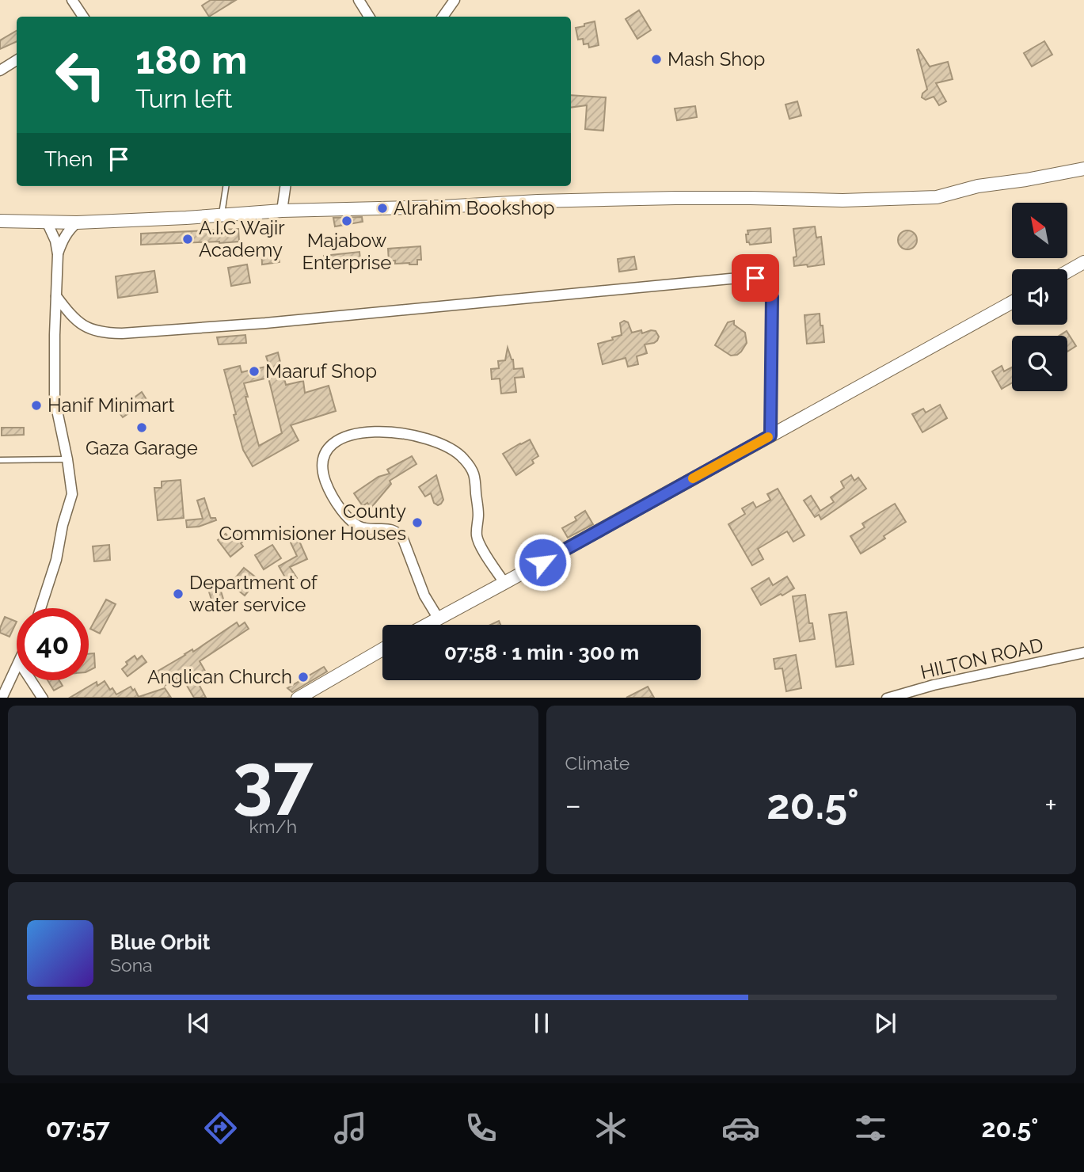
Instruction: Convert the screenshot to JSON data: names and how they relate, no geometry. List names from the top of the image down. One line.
{"streets":{"street":["HILTON ROAD"]},"places":["Mash Shop","Alrahim Bookshop","Majabow Enterprise","A.I.C Wajir Academy","Maaruf Shop","Hanif Minimart","Gaza Garage","County Commisioner Houses","Department of water service","Anglican Church"],"north":"top left","page":{"turn":["180 m","Turn left"],"then":"Then","limit":"40","trip":"07:58 · 1 min · 300 m","tile":[["37","km/h"],"Climate"],"heat":["−","20.5°","+"],"song":["Blue Orbit","Sona"],"tabs":["07:57","20.5°"]}}
